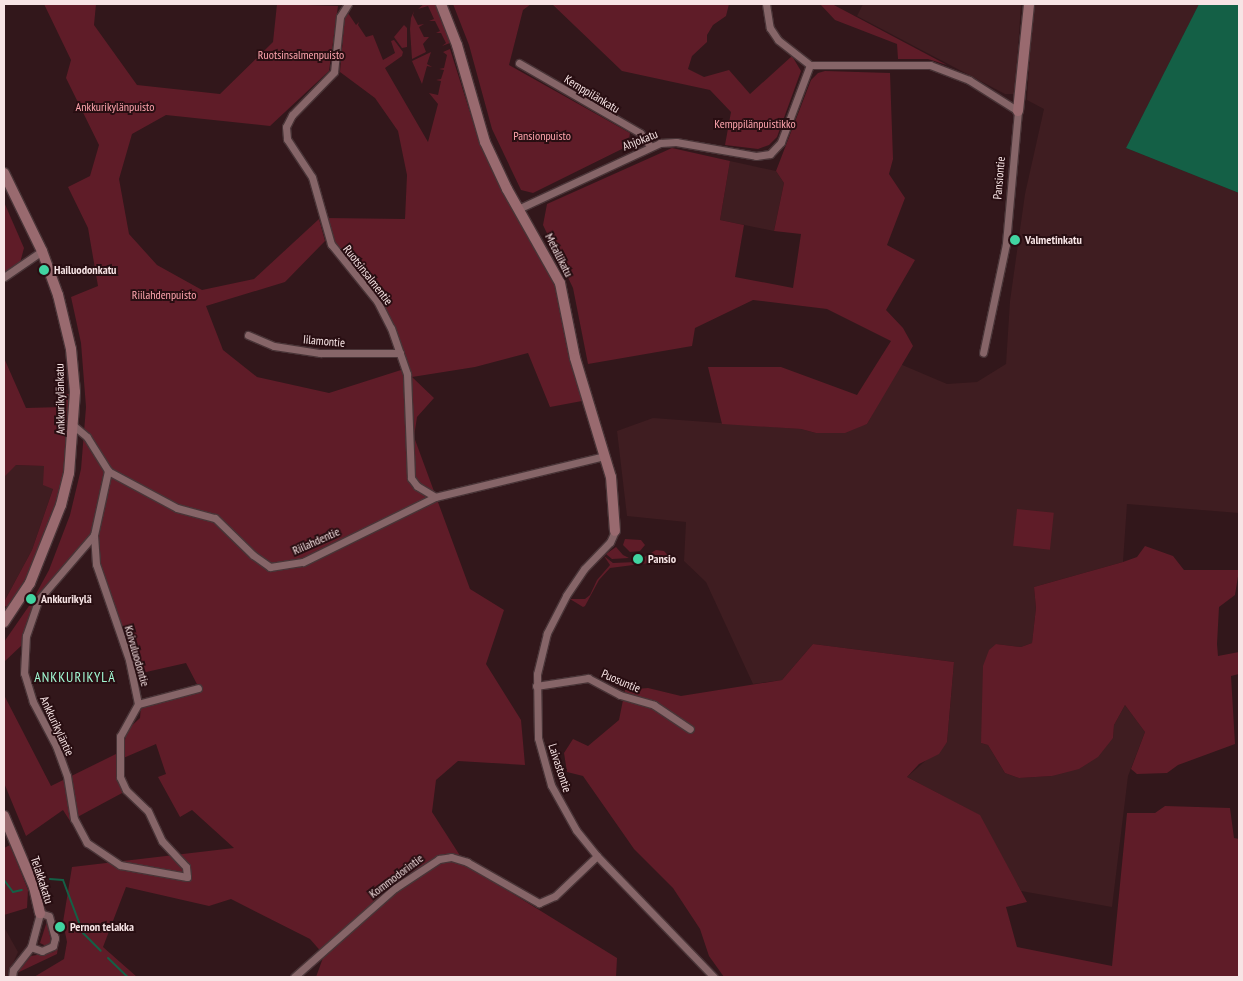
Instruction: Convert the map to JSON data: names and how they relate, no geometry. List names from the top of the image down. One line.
{"streets":{"street":["Kemppilänkatu","Ahjokatu","Pansiontie","Metallikatu","Ruotsinsalmentie","Iilamontie","Ankkurikylänkatu","Riilahdentie","Koivuluodontie","Puosuntie","Ankkurikyläntie","Laivastontie","Kommodorintie","Telakkakatu"]},"crossings":[["Kemppilänkatu","Ahjokatu"],["Ahjokatu","Metallikatu"],["Metallikatu","Riilahdentie"],["Metallikatu","Laivastontie"],["Ruotsinsalmentie","Iilamontie"],["Ruotsinsalmentie","Riilahdentie"],["Riilahdentie","Ankkurikyläntie"],["Koivuluodontie","Ankkurikyläntie"],["Puosuntie","Laivastontie"],["Laivastontie","Kommodorintie"]],"districts":["ANKKURIKYLÄ"],"parks":["Ruotsinsalmenpuisto","Ankkurikylänpuisto","Kemppilänpuistikko","Pansionpuisto","Riilahdenpuisto"],"places":["Valmetinkatu","Hailuodonkatu","Pansio","Ankkurikylä","Pernon telakka"]}
